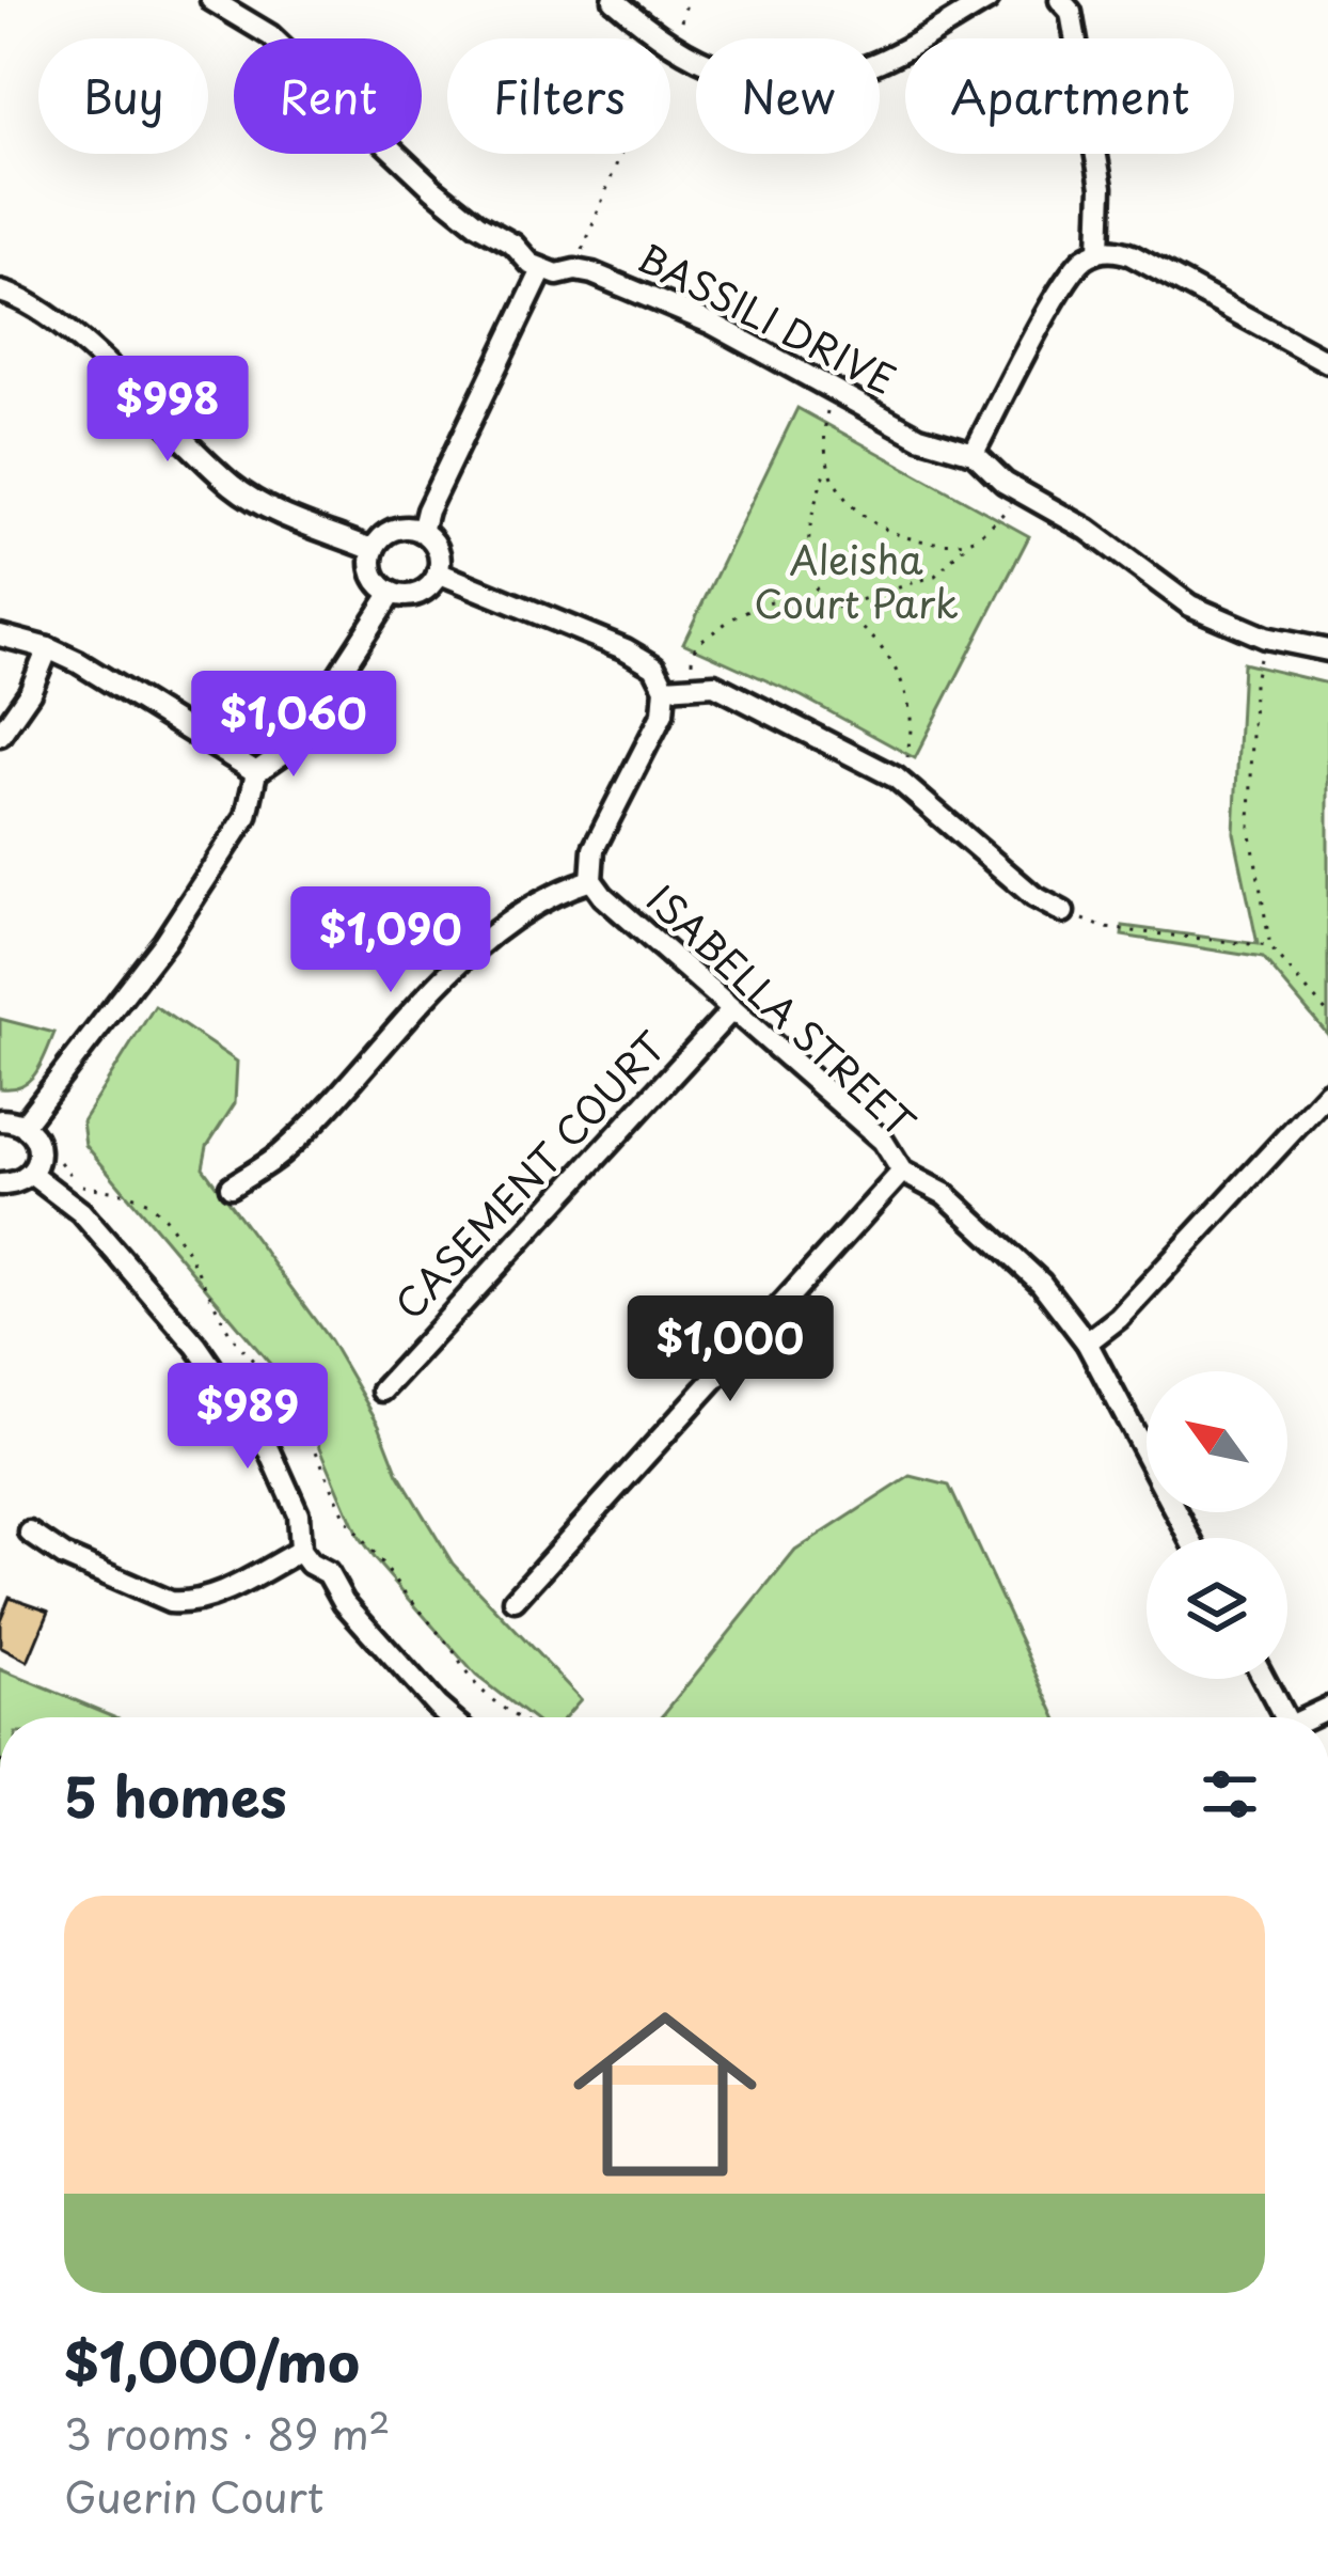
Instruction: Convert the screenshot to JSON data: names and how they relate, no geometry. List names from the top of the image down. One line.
{"streets":{"street":["BASSILI DRIVE","ISABELLA STREET","CASEMENT COURT"]},"crossings":[["ISABELLA STREET","CASEMENT COURT"]],"parks":["Aleisha Court Park"],"north":"top left","page":{"chip":["Buy","Rent","Filters","New","Apartment"],"price":["$998","$1,060","$1,090","$1,000","$989"],"heading":"5 homes","list":[{"name":"$1,000/mo","note":"3 rooms · 89 m² · Guerin Court"}]}}
